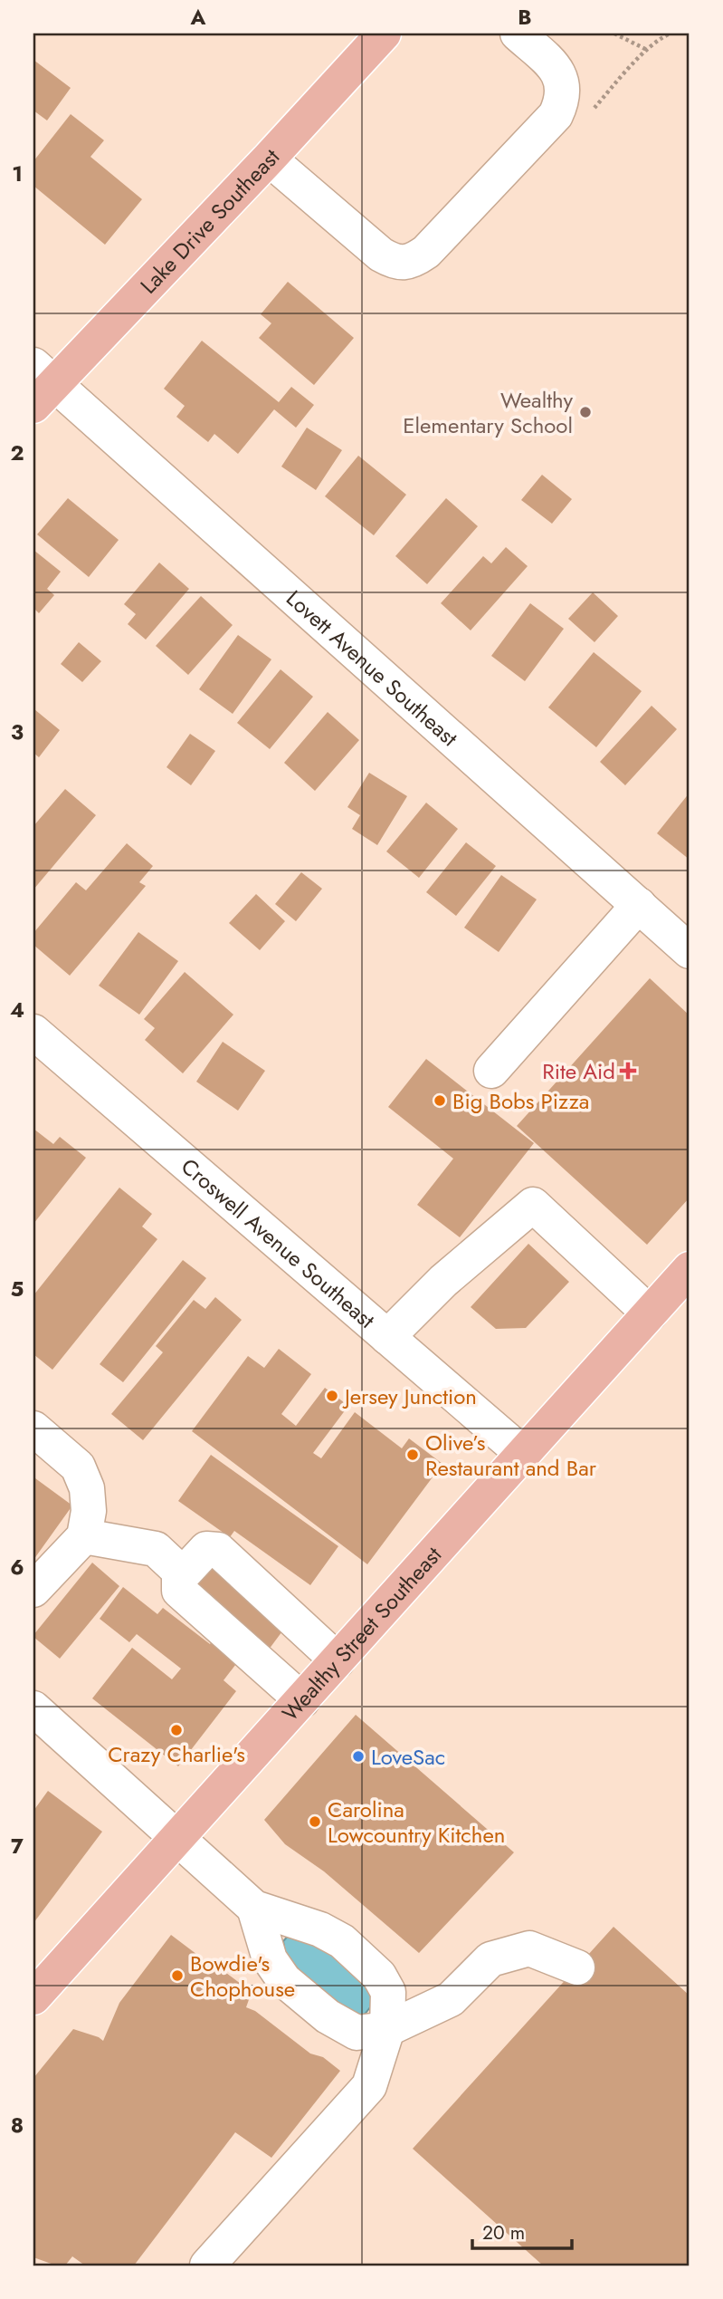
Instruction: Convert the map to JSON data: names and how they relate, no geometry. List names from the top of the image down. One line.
{"streets":{"main road":["Lake Drive Southeast","Wealthy Street Southeast"],"street":["Lovett Avenue Southeast","Croswell Avenue Southeast"]},"crossings":[["Lake Drive Southeast","Lovett Avenue Southeast"],["Croswell Avenue Southeast","Wealthy Street Southeast"]],"places":{"other":["Wealthy Elementary School","Big Bobs Pizza","Jersey Junction","Olive’s Restaurant and Bar","Crazy Charlie's","LoveSac","Carolina Lowcountry Kitchen","Bowdie's Chophouse"],"health":["Rite Aid"]},"scale_bar":"20 m","grid":{"columns":["A","B"],"rows":["1","2","3","4","5","6","7","8"]}}
